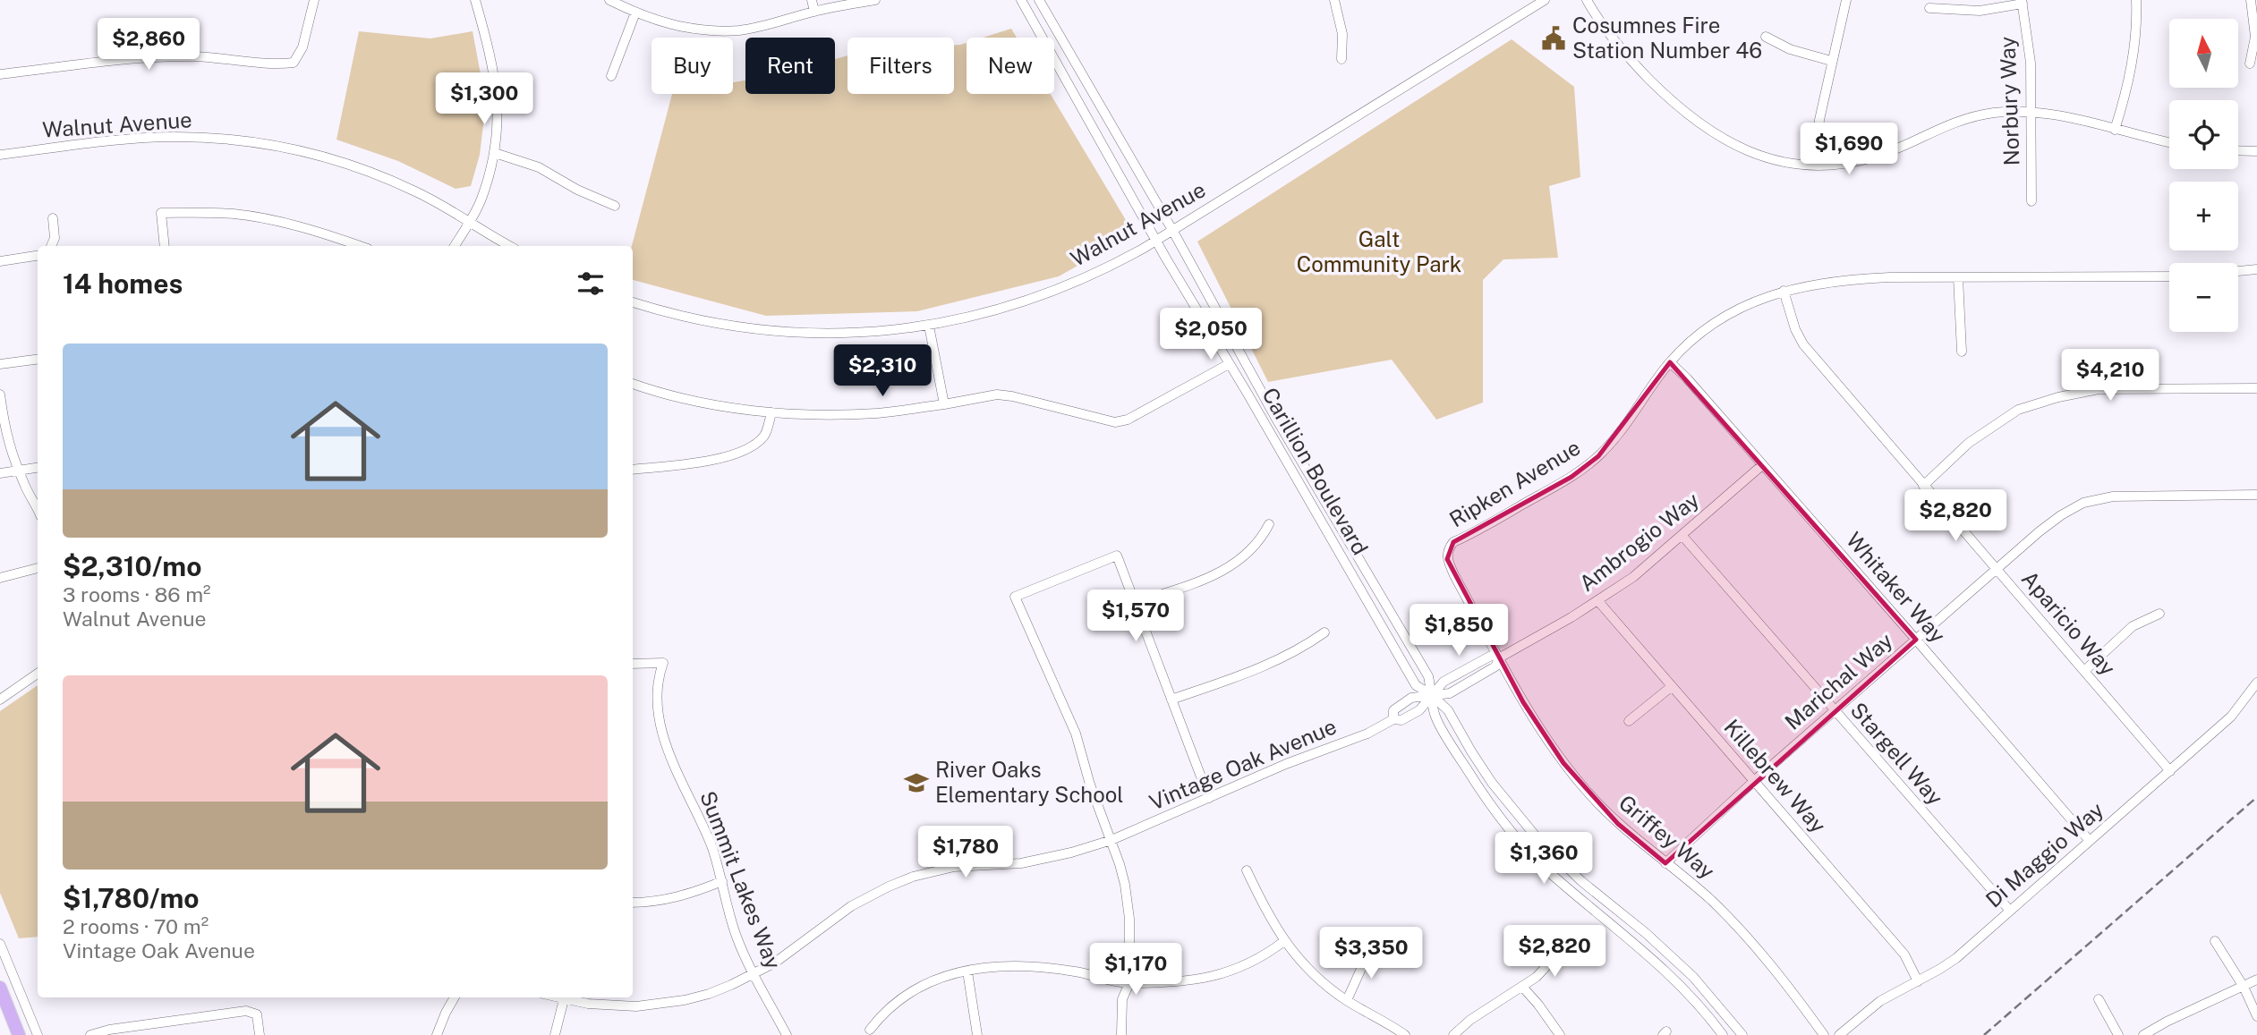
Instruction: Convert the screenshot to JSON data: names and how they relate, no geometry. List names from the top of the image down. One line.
{"streets":{"street":["Norbury Way","Walnut Avenue","Carillion Boulevard","Ripken Avenue","Ambrogio Way","Whitaker Way","Aparicio Way","Marichal Way","Stargell Way","Vintage Oak Avenue","Killebrew Way","Griffey Way","Di Maggio Way","Summit Lakes Way"]},"crossings":[["Walnut Avenue","Carillion Boulevard"],["Carillion Boulevard","Ambrogio Way"],["Carillion Boulevard","Vintage Oak Avenue"],["Ripken Avenue","Ambrogio Way"],["Ripken Avenue","Whitaker Way"],["Ripken Avenue","Aparicio Way"],["Ripken Avenue","Griffey Way"],["Ambrogio Way","Whitaker Way"],["Ambrogio Way","Stargell Way"],["Ambrogio Way","Vintage Oak Avenue"],["Ambrogio Way","Killebrew Way"],["Ambrogio Way","Griffey Way"],["Whitaker Way","Marichal Way"],["Whitaker Way","Di Maggio Way"],["Aparicio Way","Marichal Way"],["Aparicio Way","Di Maggio Way"],["Marichal Way","Stargell Way"],["Marichal Way","Killebrew Way"],["Marichal Way","Griffey Way"],["Stargell Way","Di Maggio Way"],["Vintage Oak Avenue","Summit Lakes Way"],["Killebrew Way","Di Maggio Way"]],"parks":["Galt Community Park"],"places":{"public building":["Cosumnes Fire Station Number 46"],"school or university":["River Oaks Elementary School"]},"north":"top","page":{"price":["$2,860","$1,300","$1,690","$2,050","$2,310","$4,210","$2,820","$1,570","$1,850","$1,780","$1,360","$2,820","$3,350","$1,170"],"map_buttons":["+","−"],"chip":["Buy","Rent","Filters","New"],"heading":"14 homes","list":[{"name":"$2,310/mo","note":"3 rooms · 86 m² · Walnut Avenue"},{"name":"$1,780/mo","note":"2 rooms · 70 m² · Vintage Oak Avenue"}]}}
